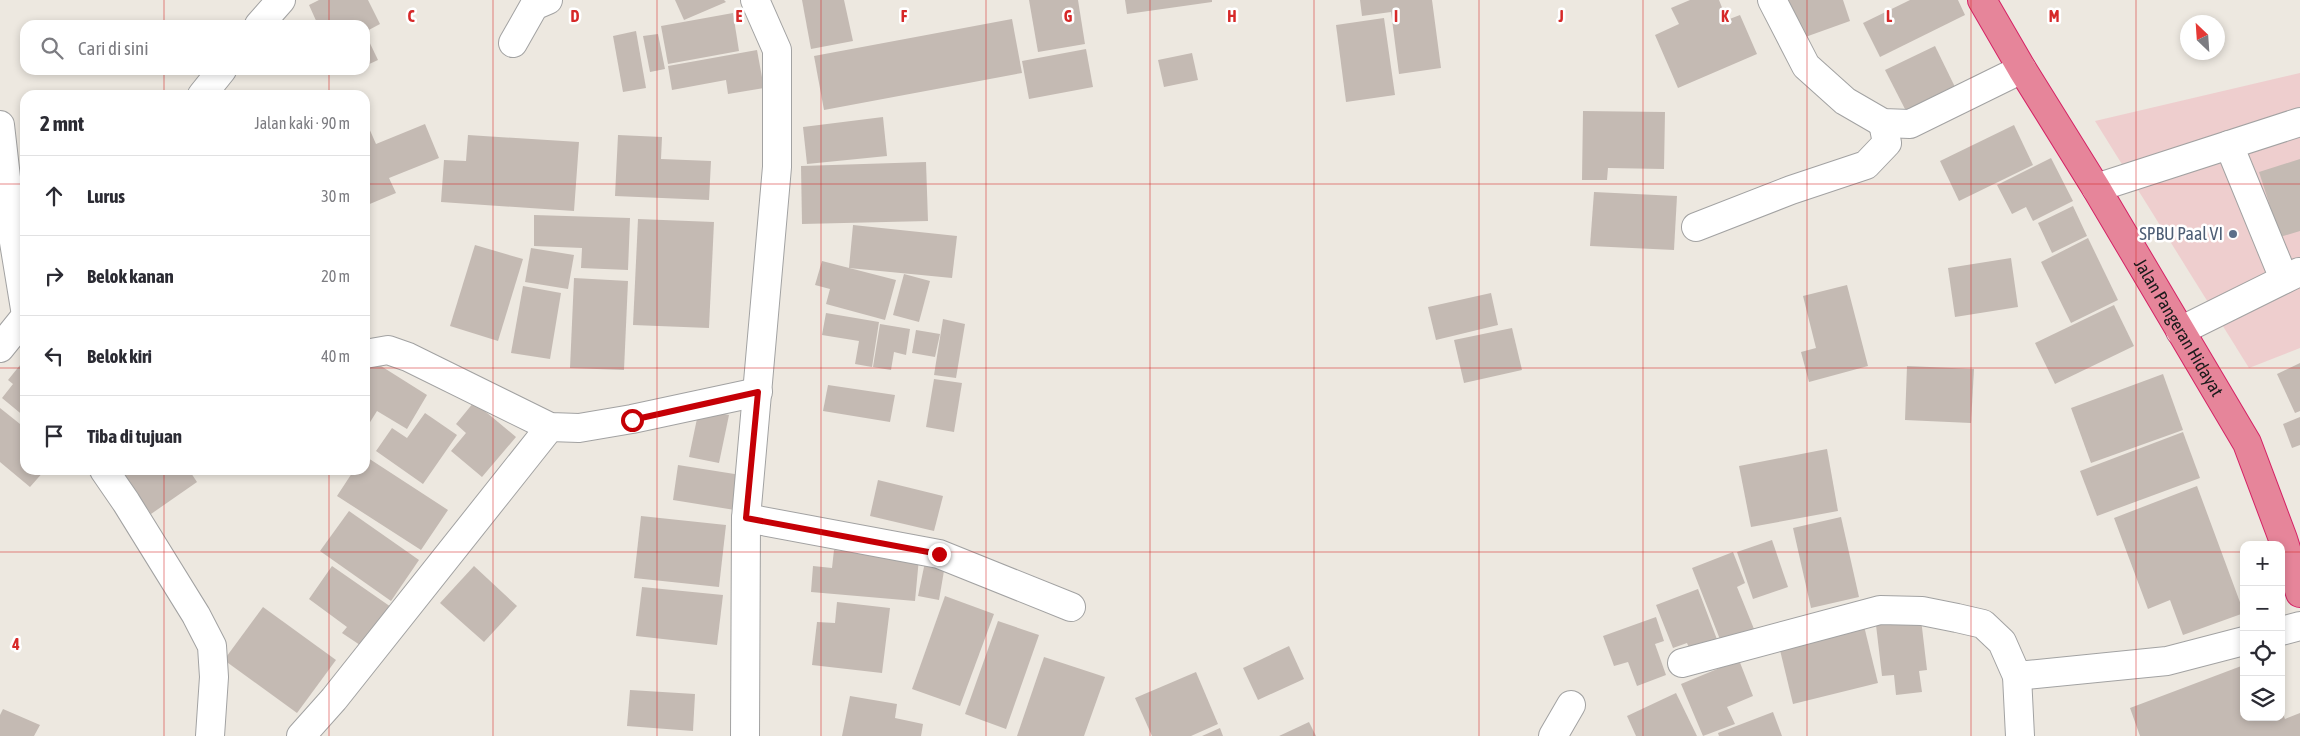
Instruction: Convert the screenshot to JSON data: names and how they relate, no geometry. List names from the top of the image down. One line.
{"streets":{"highway":["Jalan Pangeran Hidayat"]},"places":["SPBU Paal VI"],"north":"top left","page":{"search":"Cari di sini","heading":["2 mnt","Jalan kaki · 90 m"],"list":[["Lurus","30 m"],["Belok kanan","20 m"],["Belok kiri","40 m"],"Tiba di tujuan"],"map_buttons":["+","−"]},"grid":{"columns":["C","D","E","F","G","H","I","J","K","L","M"],"rows":["4"]}}
